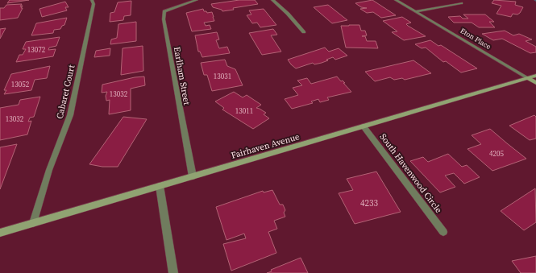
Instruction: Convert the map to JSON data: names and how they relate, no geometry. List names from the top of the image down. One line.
{"streets":{"main road":["Fairhaven Avenue"],"street":["Eton Place","Earlham Street","Cabaret Court","South Havenwood Circle"]},"crossings":[["Eton Place","Fairhaven Avenue"],["Earlham Street","Fairhaven Avenue"],["Cabaret Court","Fairhaven Avenue"],["Fairhaven Avenue","South Havenwood Circle"]],"house_numbers":["13072","13031","13052","13032","13011","13032","4205","4233"]}
